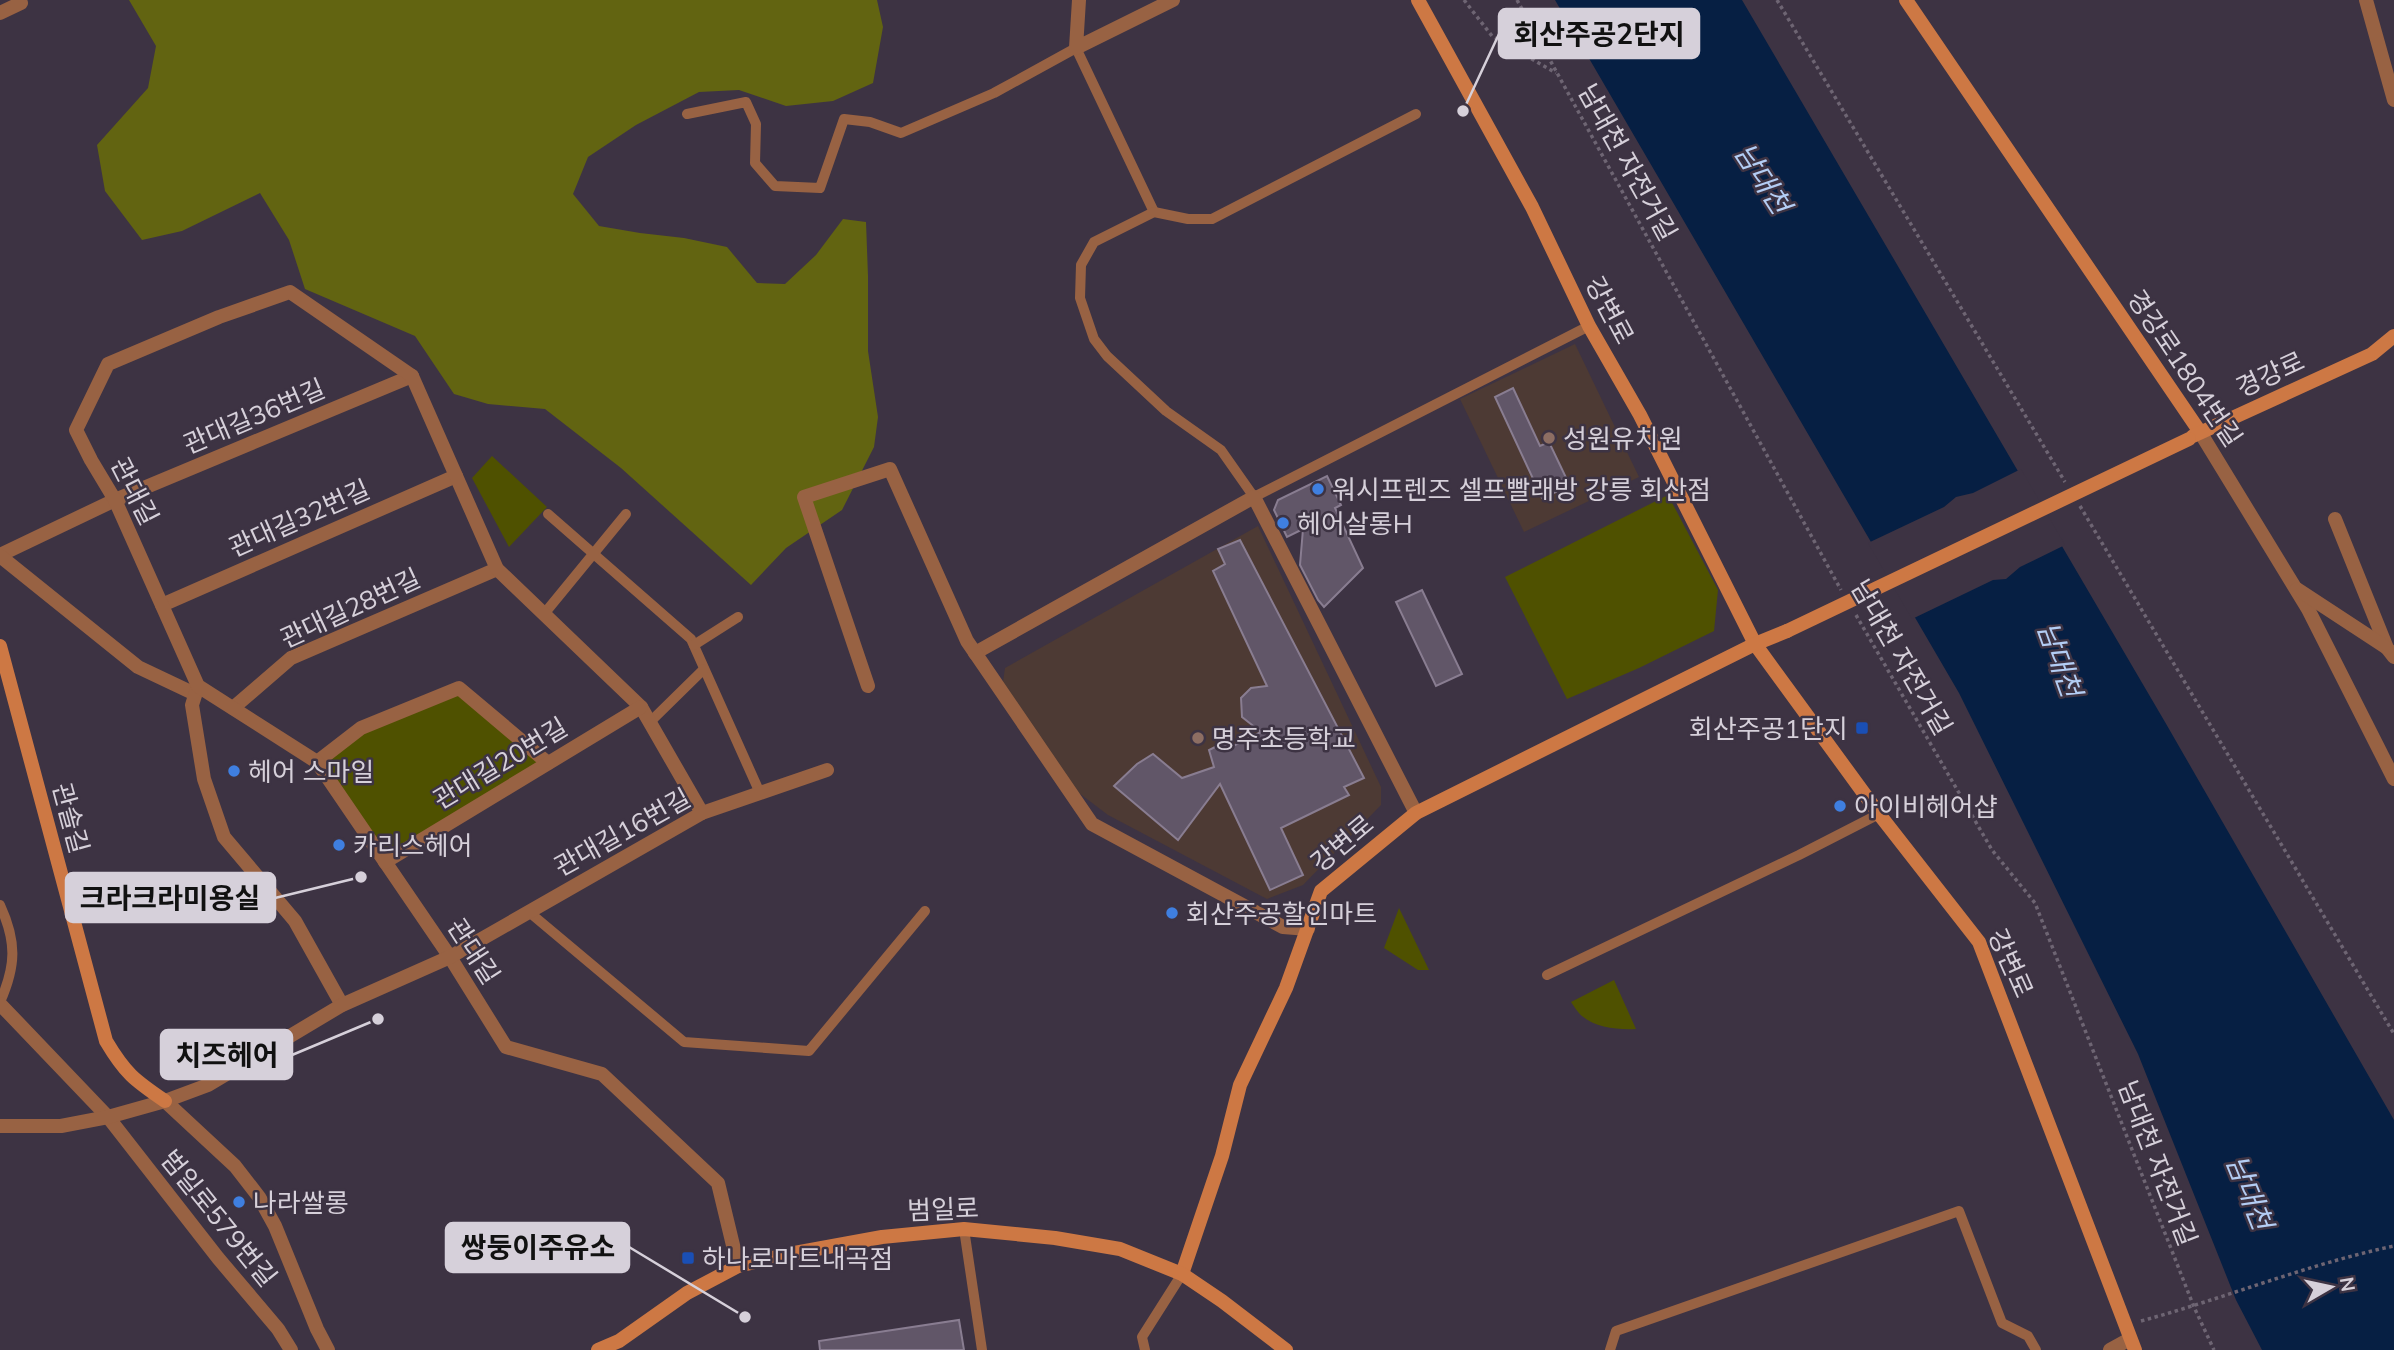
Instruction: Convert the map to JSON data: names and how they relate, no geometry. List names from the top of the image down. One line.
{"streets":{"street":["강변로","경강로1804번길","경강로","관대길36번길","관대길","관대길32번길","관대길28번길","관대길20번길","관솔길","관대길16번길","범일로","범일로579번길"],"path":["남대천 자전거길"]},"crossings":[["강변로","경강로1804번길"],["강변로","경강로"],["강변로","범일로"],["경강로1804번길","경강로"],["관대길36번길","관대길"],["관대길","관대길32번길"],["관대길","관대길28번길"],["관대길","관대길20번길"],["관대길","관대길16번길"],["관대길","범일로"]],"water":["남대천"],"places":{"other":["회산주공2단지","성원유치원","워시프렌즈 셀프빨래방 강릉 회산점","헤어살롱H","명주초등학교","헤어 스마일","아이비헤어샵","카리스헤어","크라크라미용실","회산주공할인마트","치즈헤어","나라쌀롱","쌍둥이주유소"],"transit":["회산주공1단지","하나로마트내곡점"]},"north":"right"}
